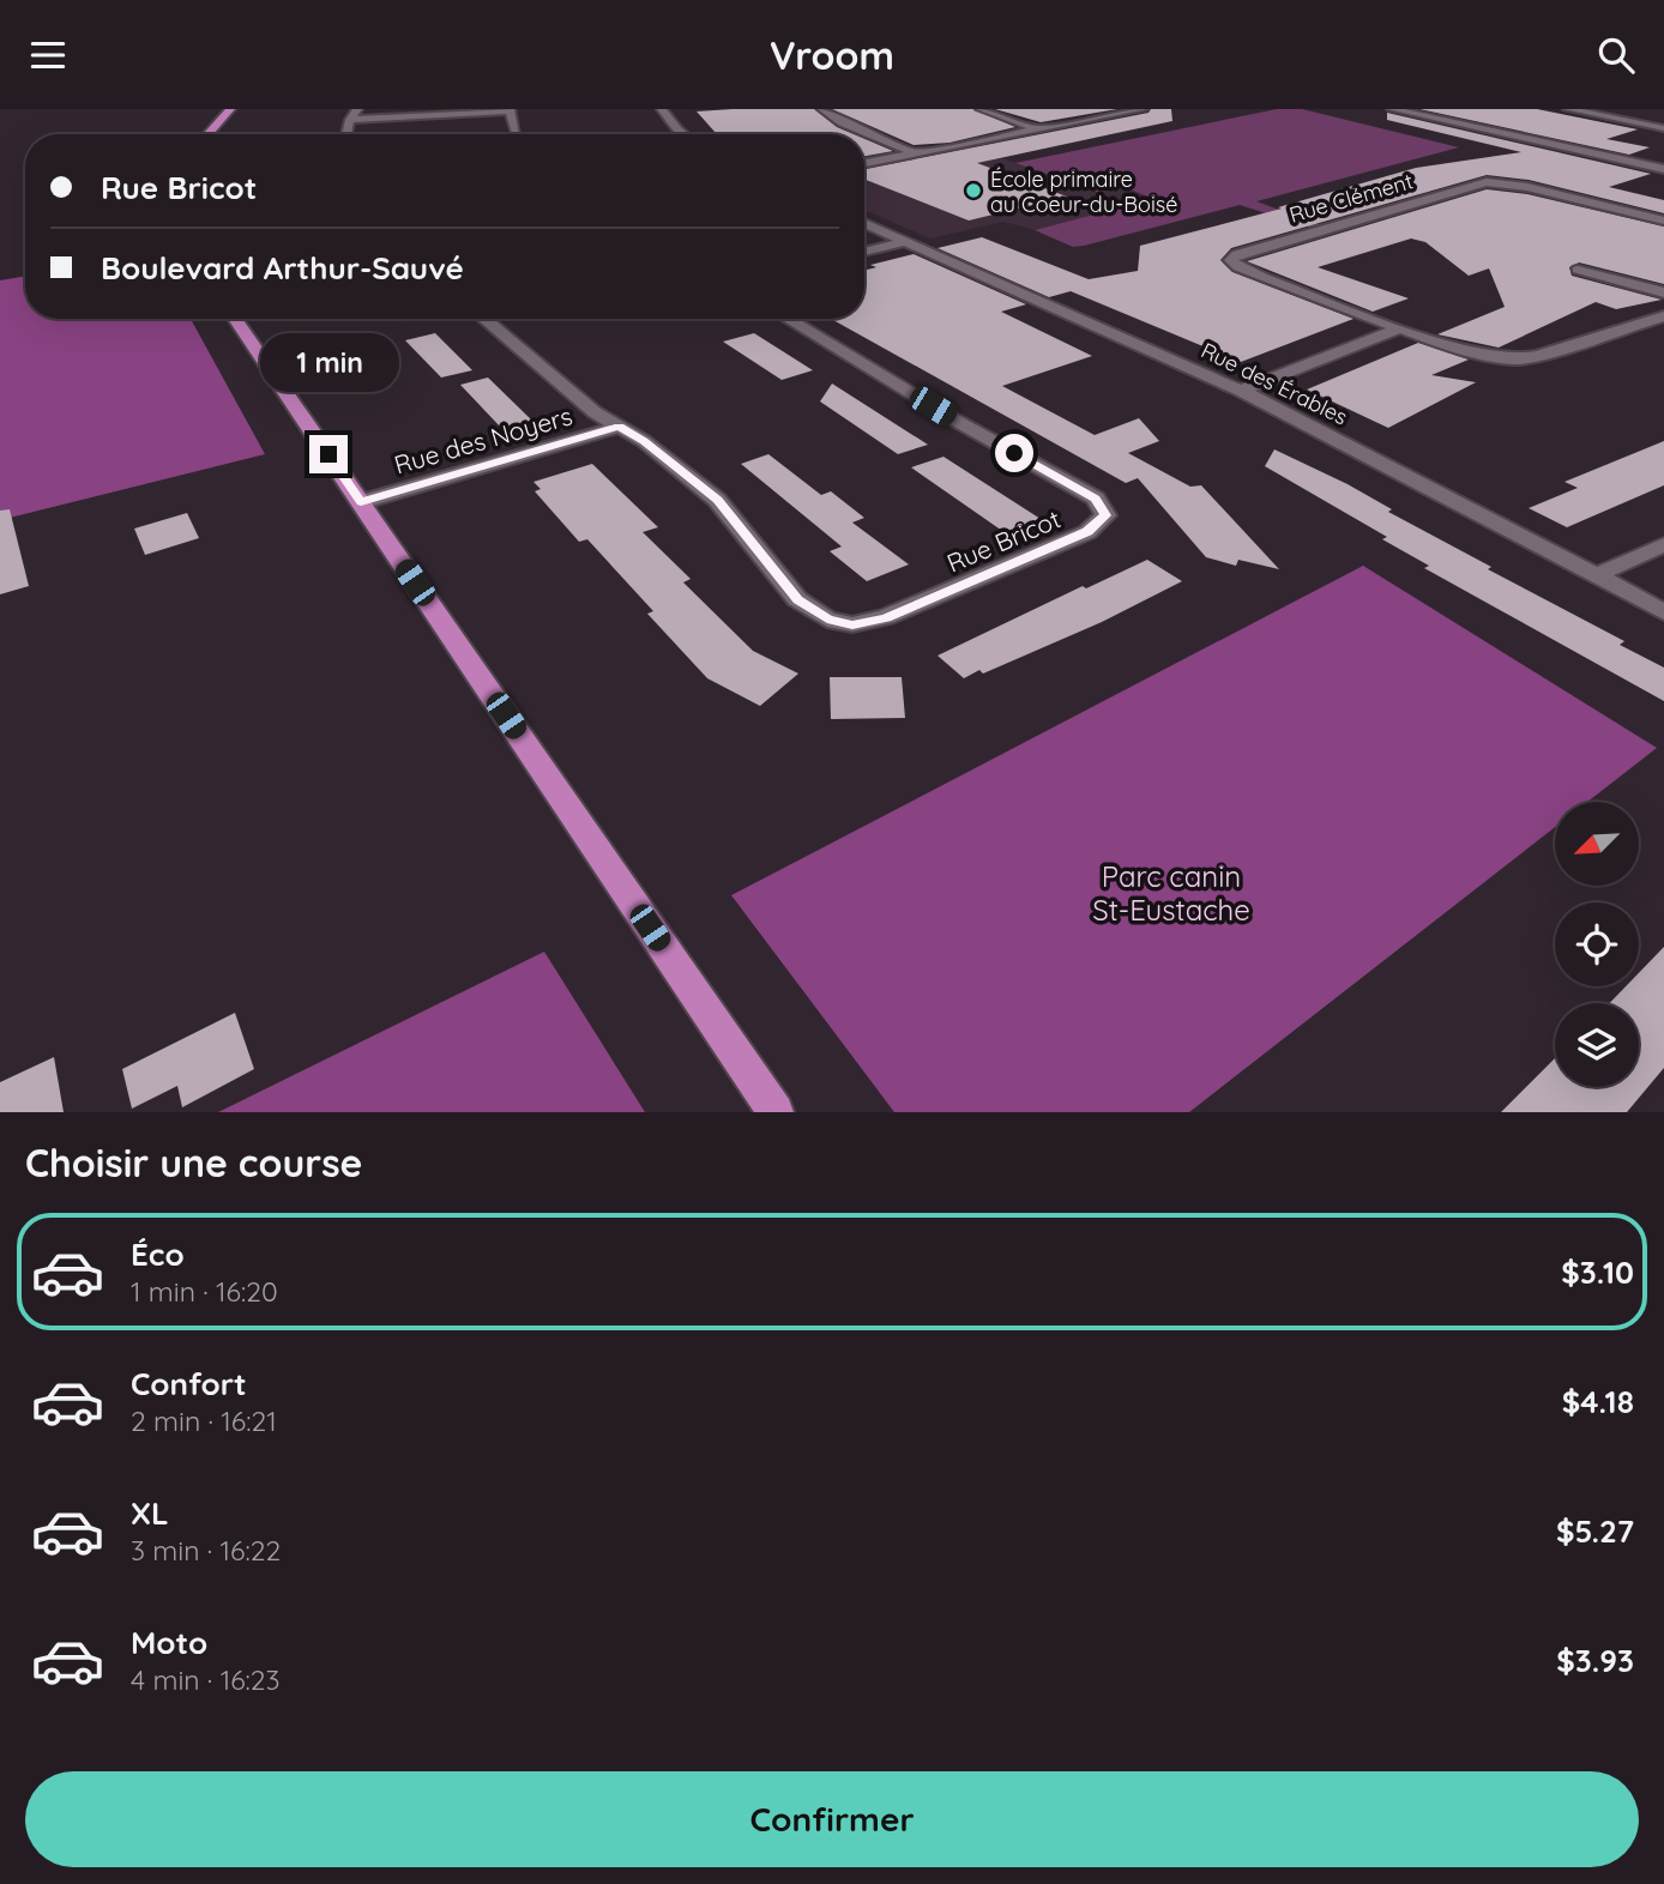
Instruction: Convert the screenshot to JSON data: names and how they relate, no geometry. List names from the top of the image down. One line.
{"streets":{"street":["Rue Clément","Rue des Érables","Rue des Noyers","Rue Bricot"]},"crossings":[["Rue des Noyers","Rue Bricot"]],"parks":["Parc canin St-Eustache"],"places":["École primaire au Coeur‑du‑Boisé"],"north":"bottom left","page":{"header":"Vroom","banner":["Rue Bricot","Boulevard Arthur-Sauvé"],"bubble":"1 min","heading":"Choisir une course","list":[{"name":"Éco","note":"1 min · 16:20","value":"$3.10"},{"name":"Confort","note":"2 min · 16:21","value":"$4.18"},{"name":"XL","note":"3 min · 16:22","value":"$5.27"},{"name":"Moto","note":"4 min · 16:23","value":"$3.93"}],"buttons":"Confirmer"}}
